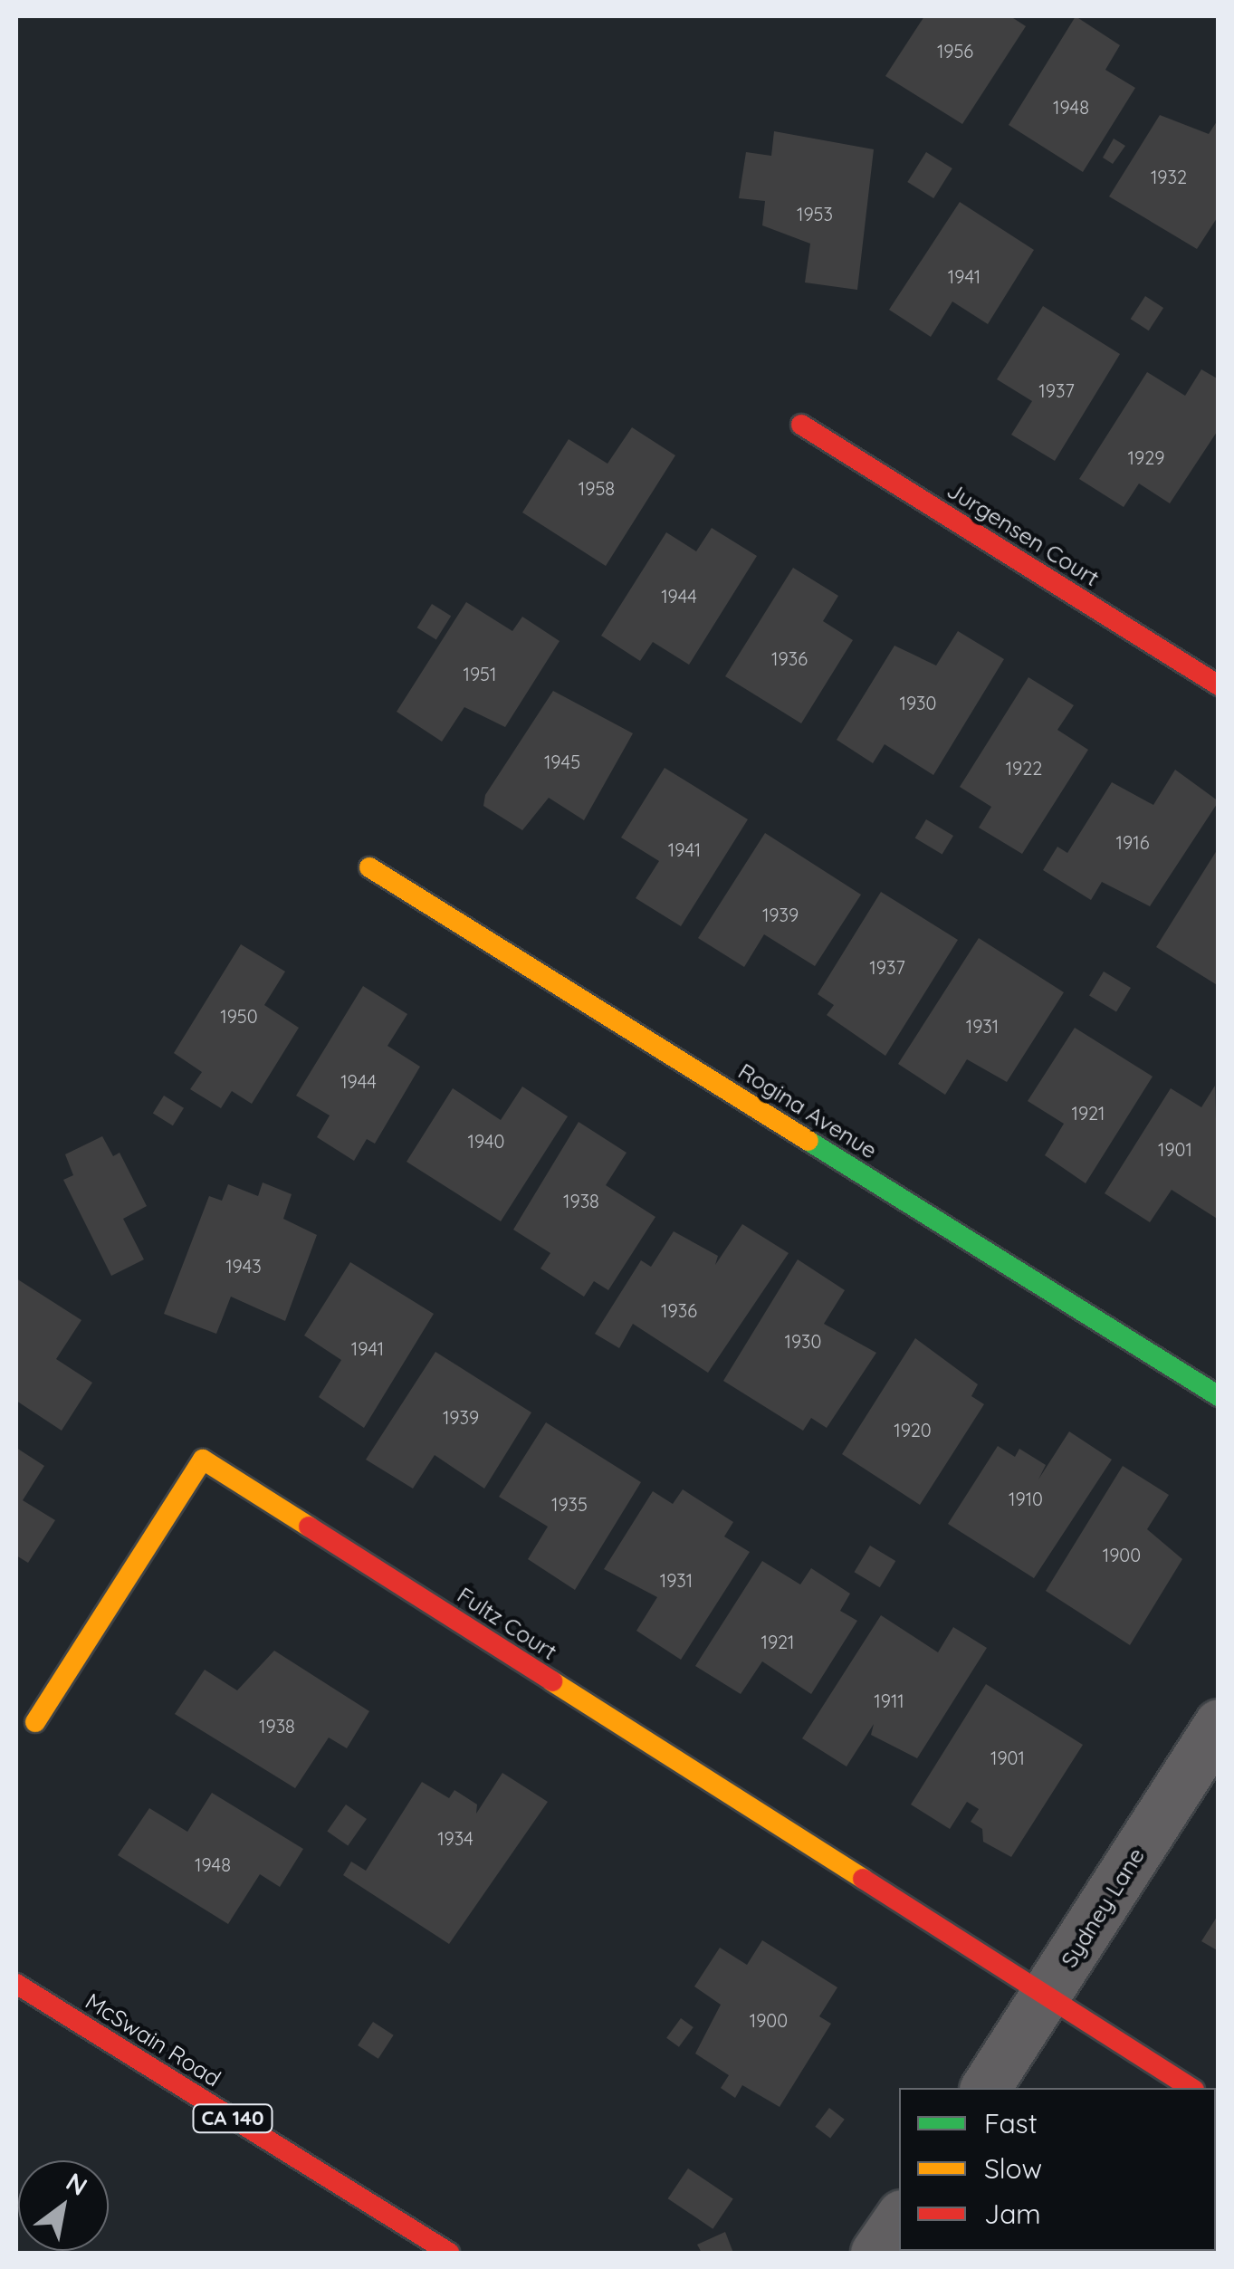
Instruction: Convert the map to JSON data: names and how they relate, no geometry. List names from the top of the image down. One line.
{"streets":{"street":["Jurgensen Court","Rogina Avenue","Fultz Court","Sydney Lane","McSwain Road","CA 140"]},"crossings":[["Fultz Court","Sydney Lane"]],"house_numbers":["1956","1948","1932","1953","1941","1937","1929","1958","1944","1936","1951","1930","1945","1922","1916","1941","1939","1937","1950","1931","1944","1921","1940","1901","1938","1943","1936","1930","1941","1939","1920","1910","1935","1900","1931","1921","1911","1938","1901","1934","1948","1900"],"legend":["Fast","Slow","Jam"],"north":"top right"}
